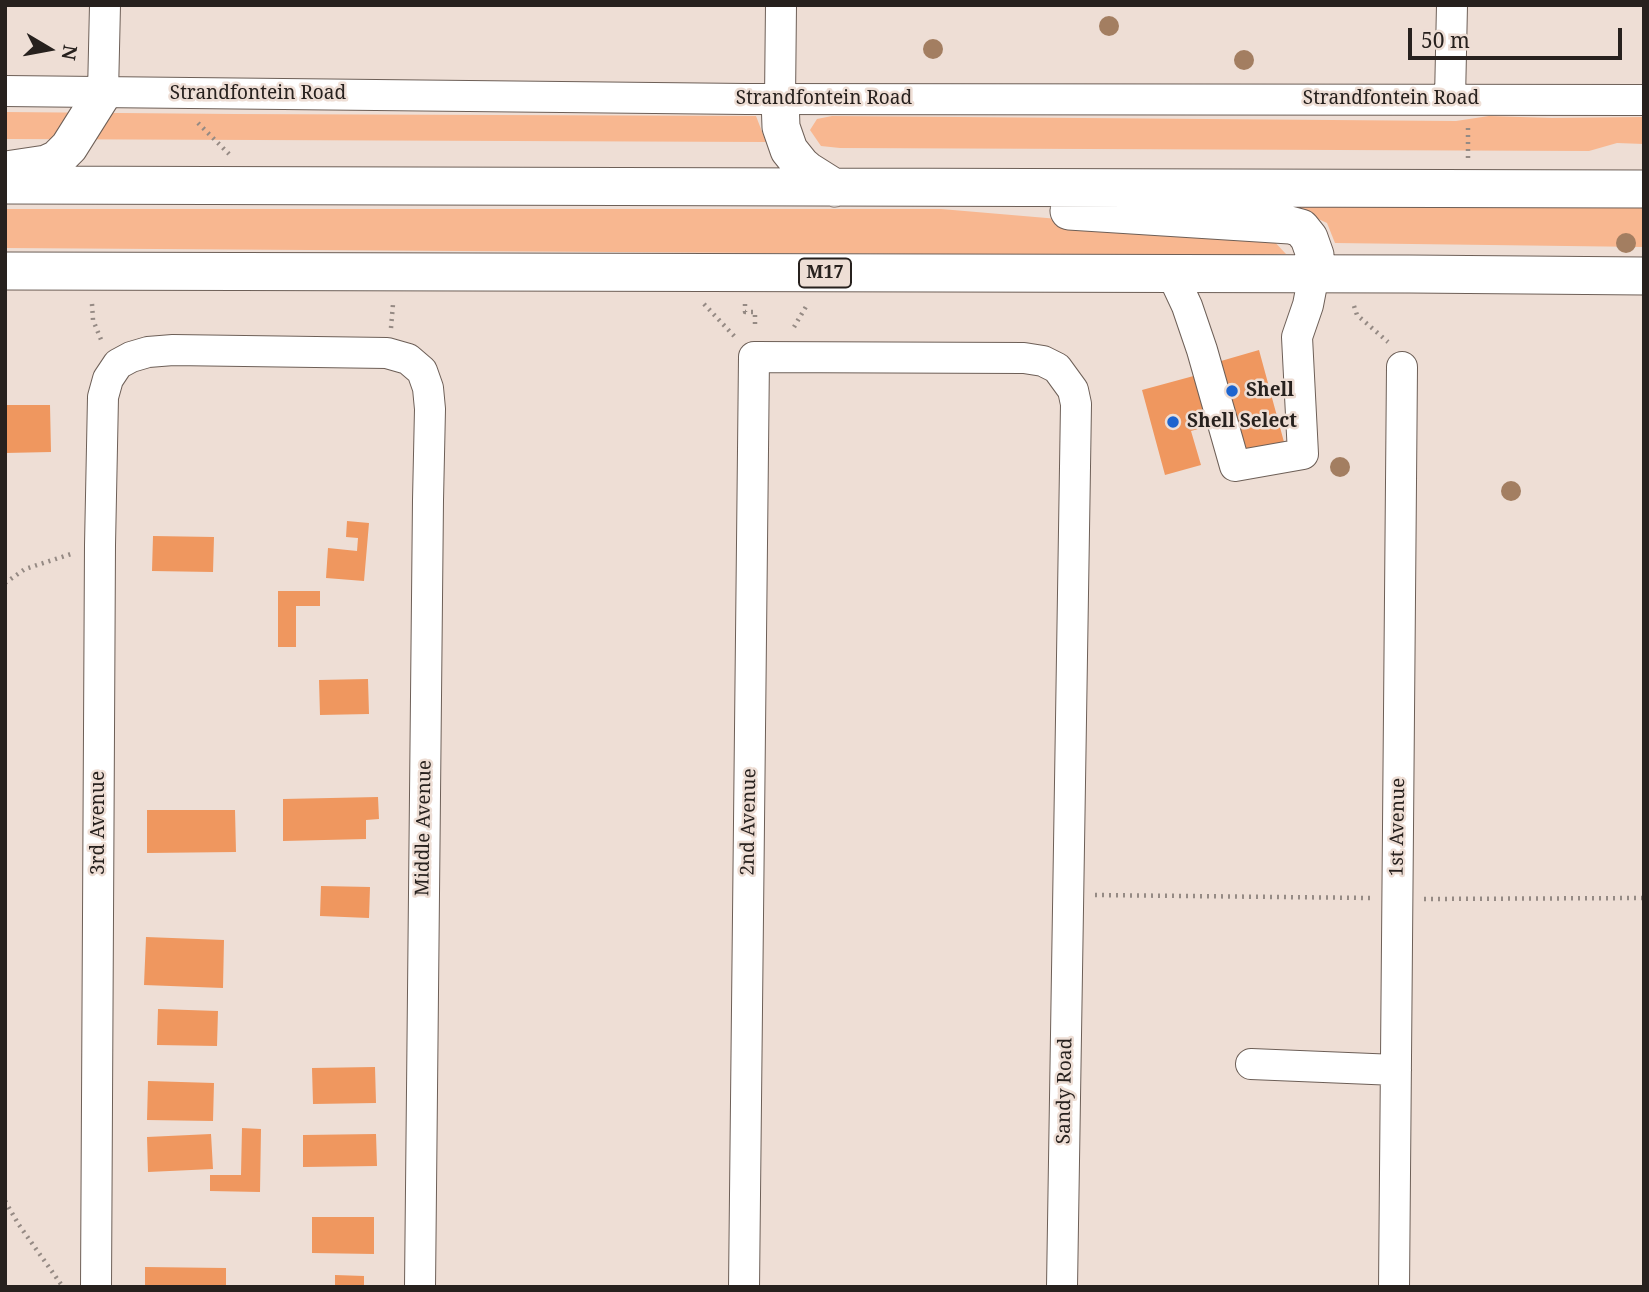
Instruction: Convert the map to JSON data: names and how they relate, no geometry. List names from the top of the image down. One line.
{"streets":{"main road":["M17"],"street":["Strandfontein Road","2nd Avenue","3rd Avenue","1st Avenue","Middle Avenue","Sandy Road"]},"crossings":[["2nd Avenue","Sandy Road"],["3rd Avenue","Middle Avenue"]],"places":["Shell","Shell Select"],"scale_bar":"50 m","north":"right"}
